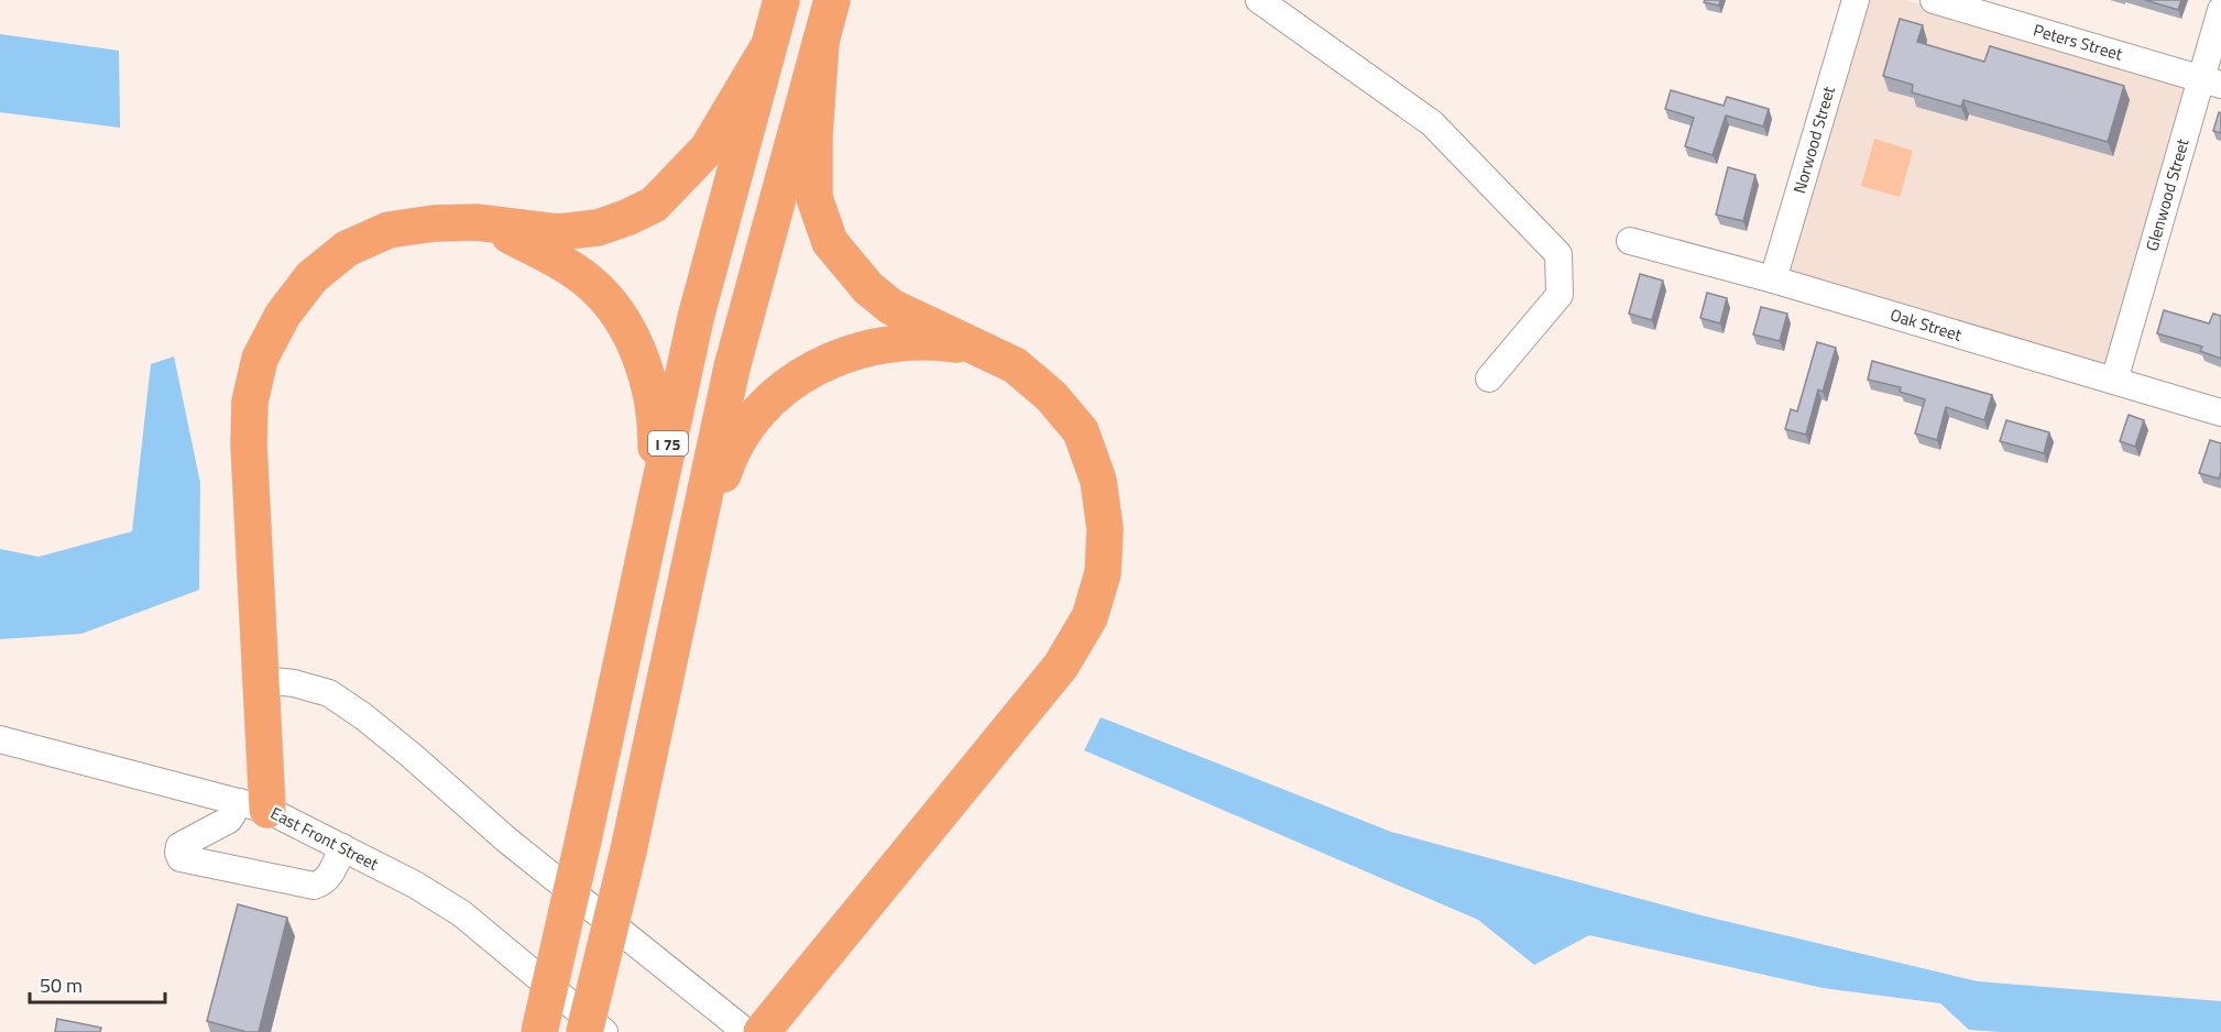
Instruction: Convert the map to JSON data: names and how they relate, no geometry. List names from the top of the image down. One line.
{"streets":{"highway":["I 75"],"street":["Peters Street","Norwood Street","Glenwood Street","Oak Street","East Front Street"]},"crossings":[["Peters Street","Glenwood Street"],["Norwood Street","Oak Street"],["Glenwood Street","Oak Street"]],"scale_bar":"50 m"}
